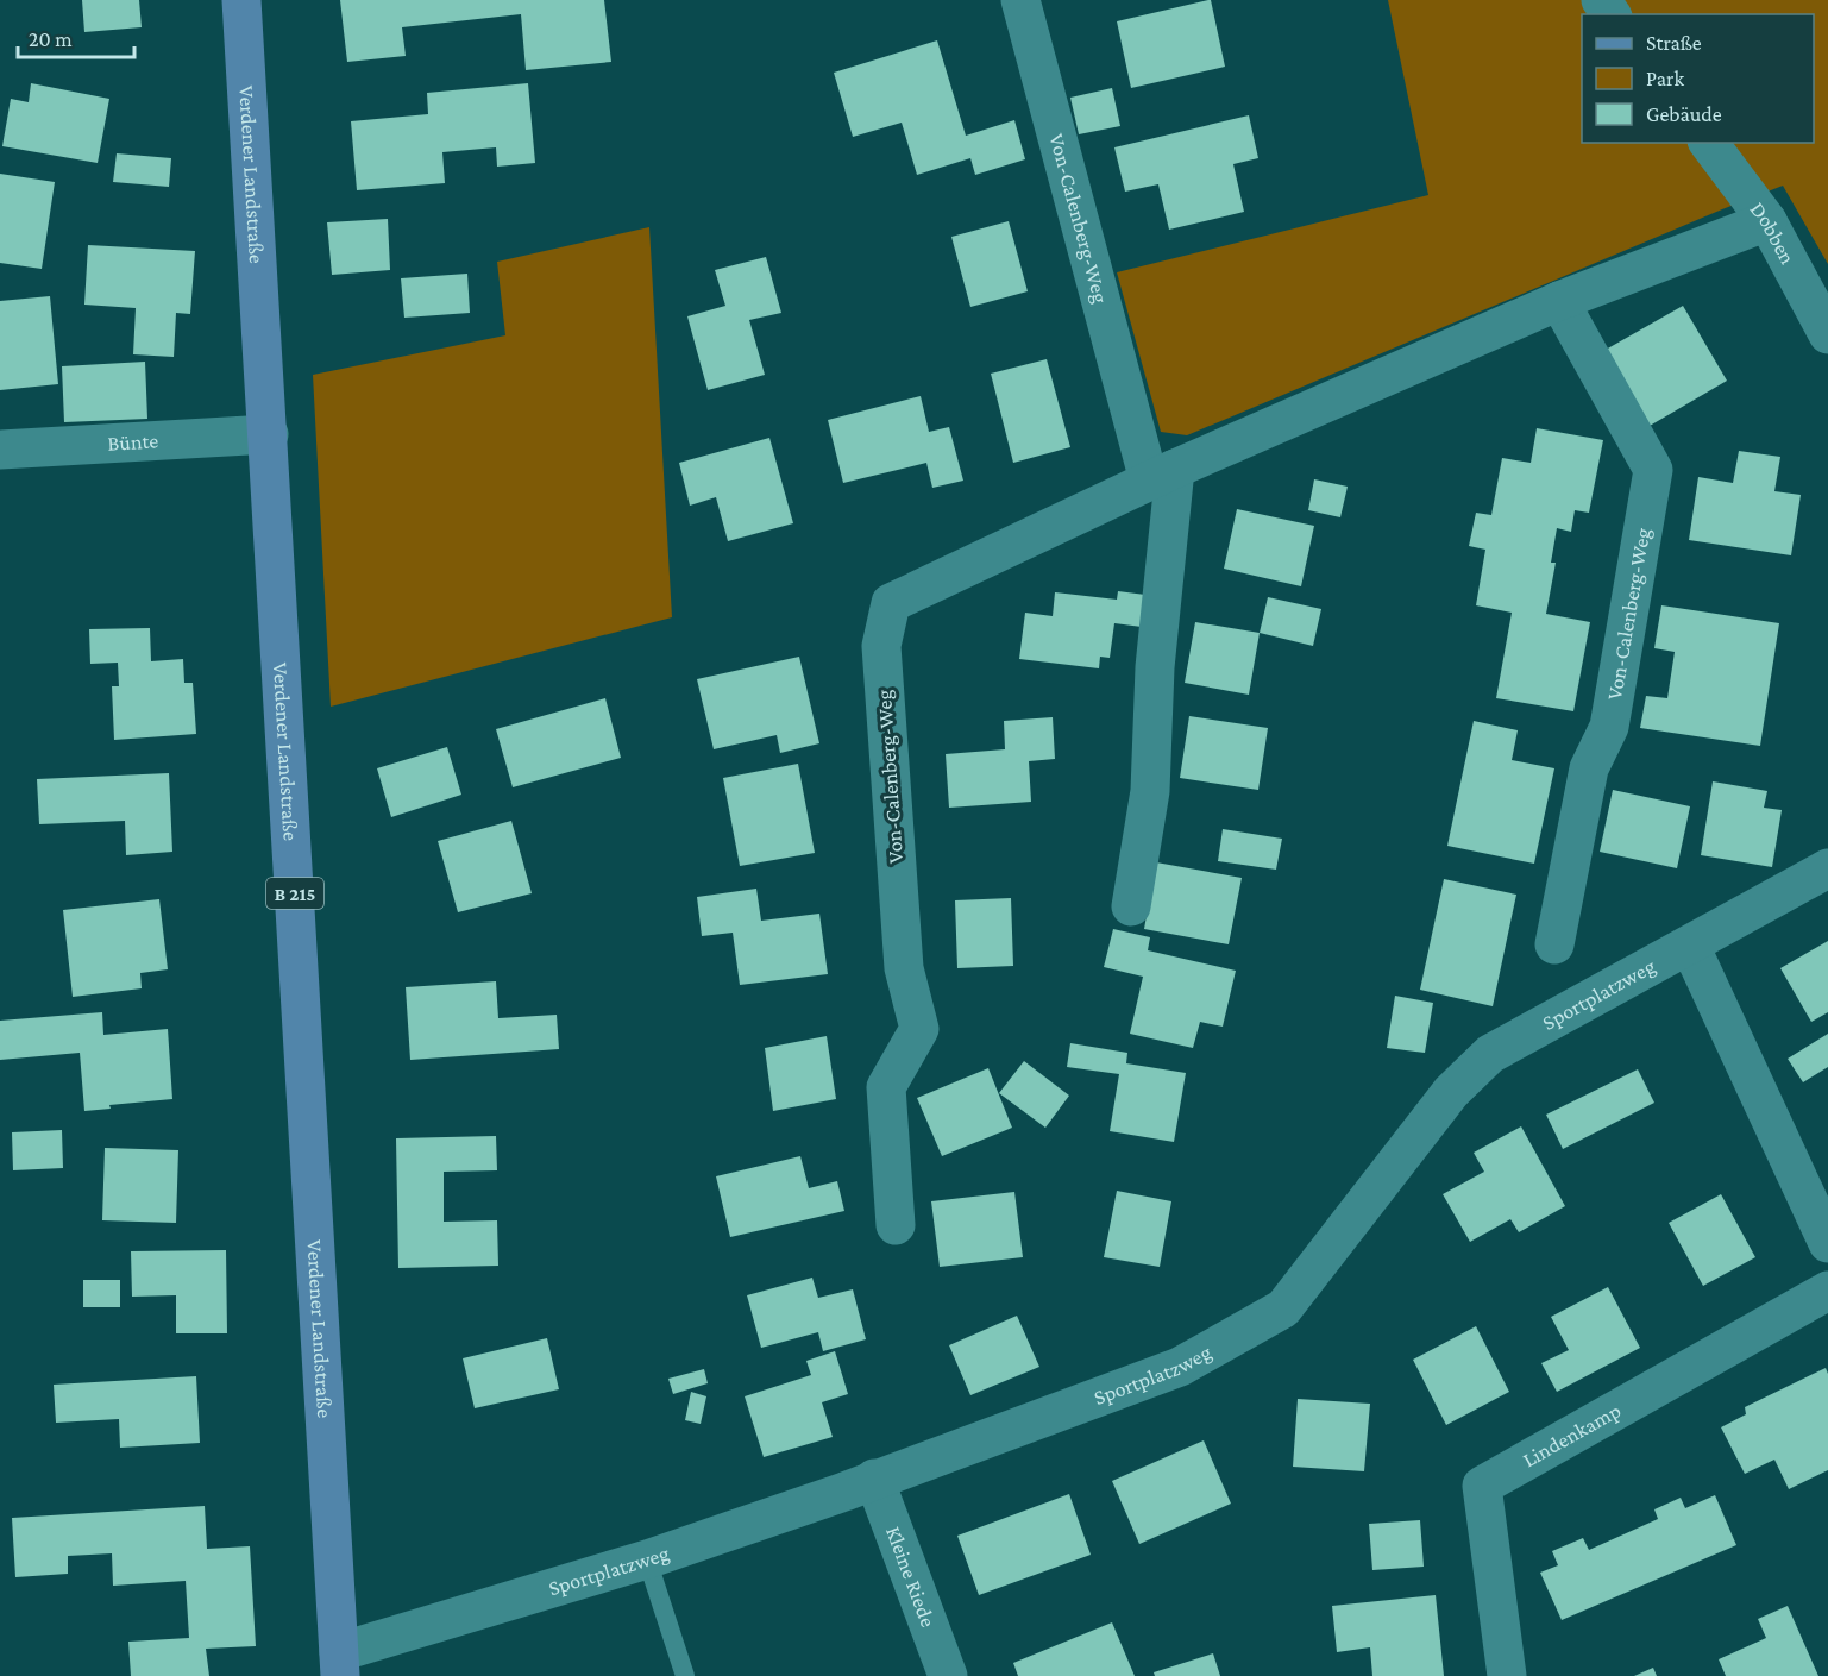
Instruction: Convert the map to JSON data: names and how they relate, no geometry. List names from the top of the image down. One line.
{"streets":{"main road":["Verdener Landstraße","B 215"],"street":["Von-Calenberg-Weg","Dobben","Bünte","Sportplatzweg","Lindenkamp","Kleine Riede"]},"crossings":[["Verdener Landstraße","Bünte"],["Verdener Landstraße","Sportplatzweg"],["Von-Calenberg-Weg","Dobben"],["Sportplatzweg","Kleine Riede"]],"legend":["Straße","Park","Gebäude"],"scale_bar":"20 m"}
